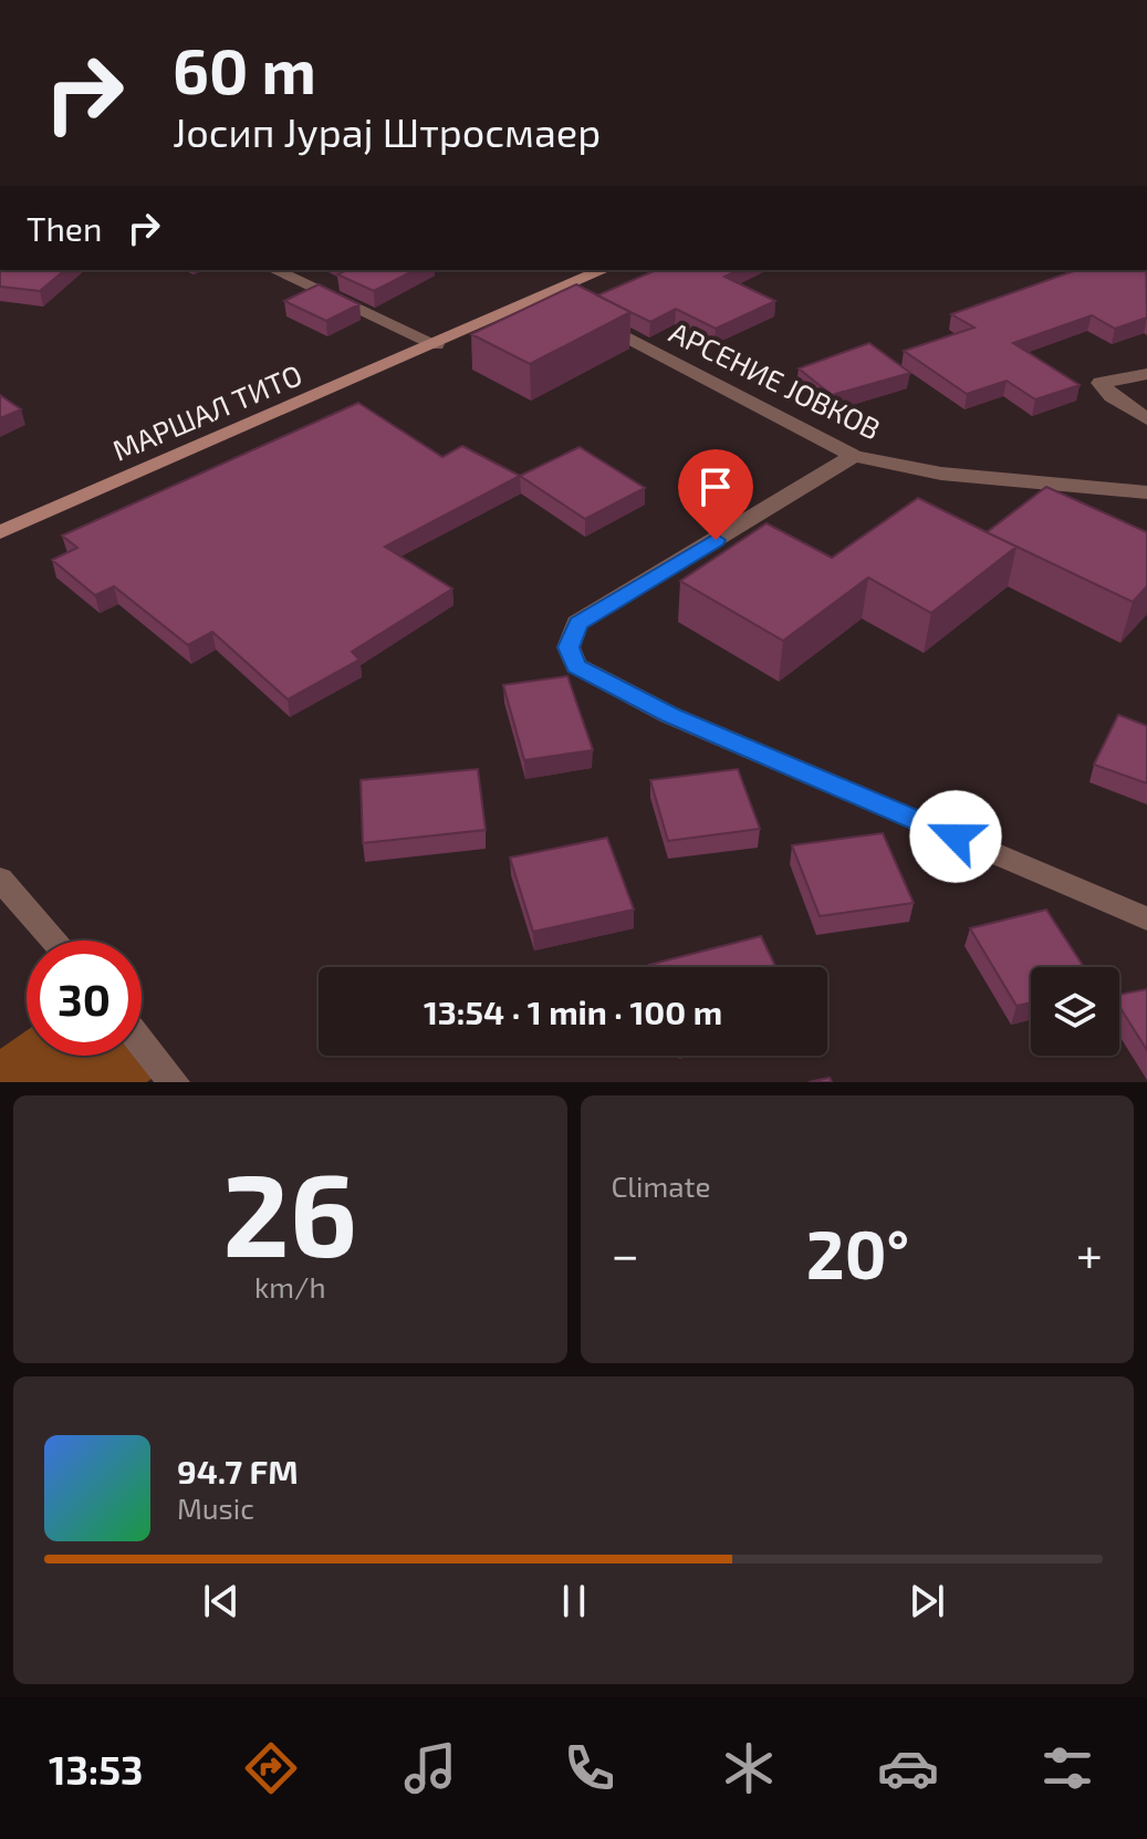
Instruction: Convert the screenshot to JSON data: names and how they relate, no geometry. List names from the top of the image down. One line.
{"streets":{"street":["АРСЕНИЕ ЈОВКОВ","МАРШАЛ ТИТО"]},"crossings":[["АРСЕНИЕ ЈОВКОВ","МАРШАЛ ТИТО"]],"page":{"turn":["60 m","Јосип Јурај Штросмаер"],"then":"Then","limit":"30","trip":"13:54 · 1 min · 100 m","tile":[["26","km/h"],"Climate"],"heat":["−","20°","+"],"song":["94.7 FM","Music"],"tabs":"13:53"}}
